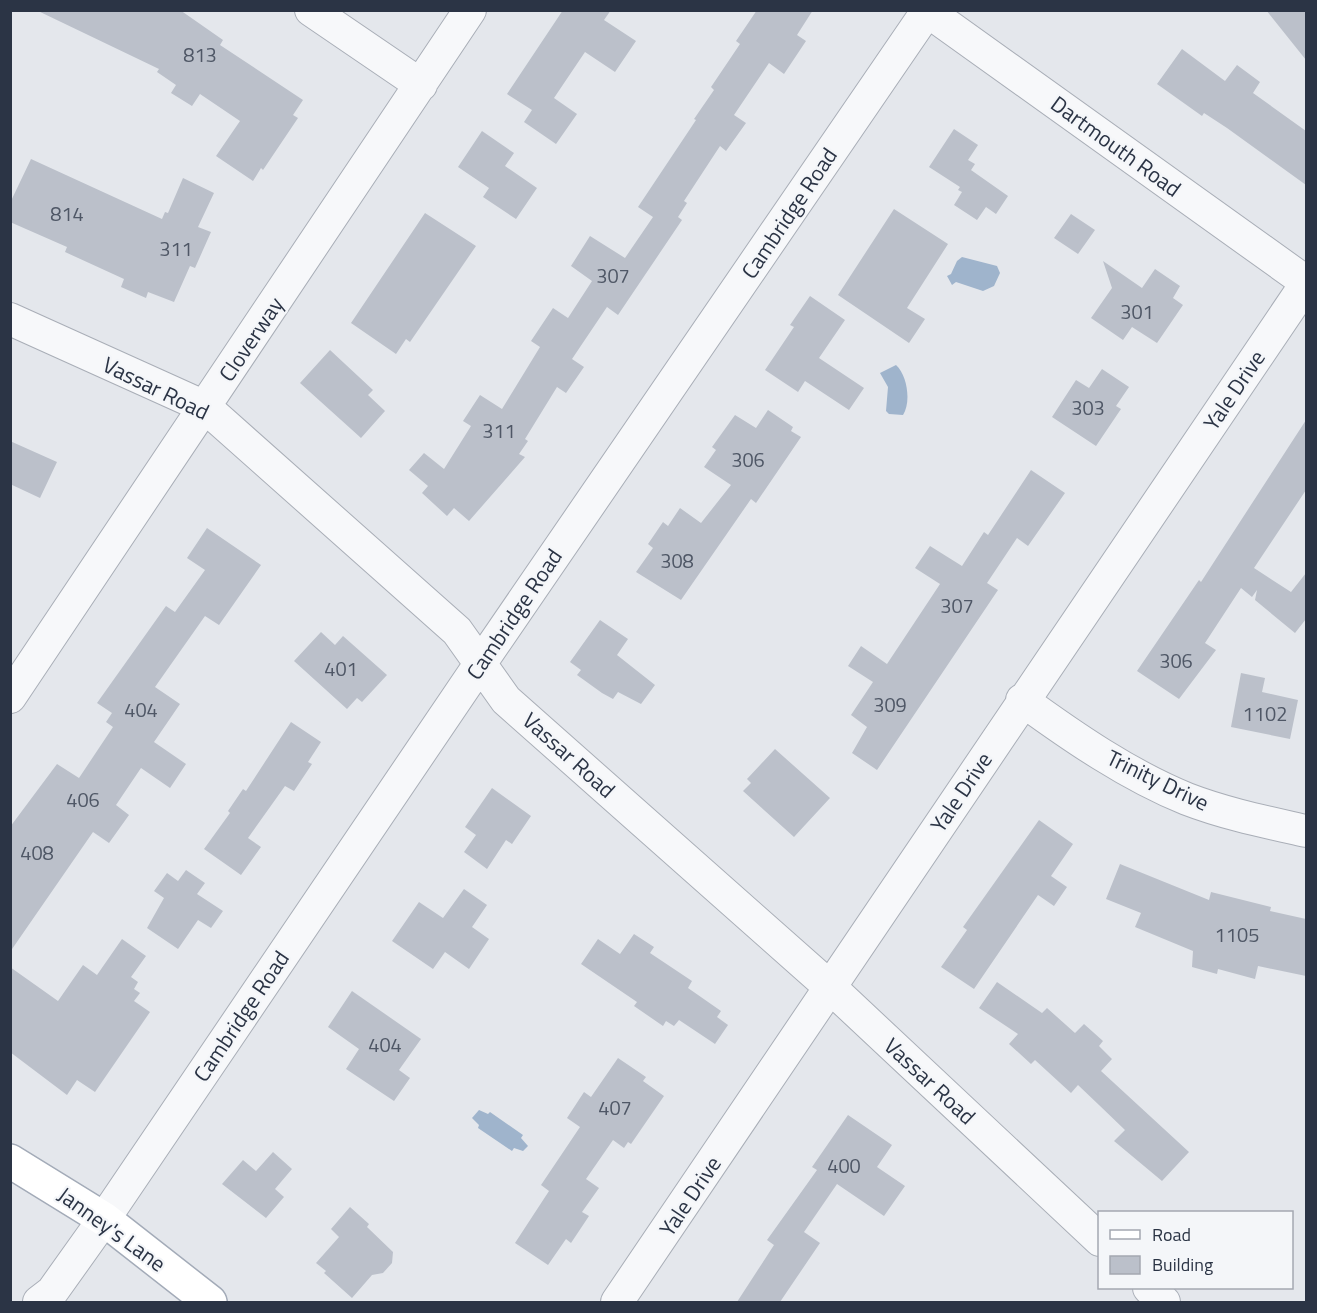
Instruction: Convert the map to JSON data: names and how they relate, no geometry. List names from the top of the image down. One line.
{"streets":{"main road":["Janney's Lane"],"street":["Dartmouth Road","Cambridge Road","Cloverway","Vassar Road","Yale Drive","Trinity Drive"]},"crossings":[["Dartmouth Road","Cambridge Road"],["Dartmouth Road","Yale Drive"],["Cambridge Road","Vassar Road"],["Cambridge Road","Janney's Lane"],["Cloverway","Vassar Road"],["Vassar Road","Yale Drive"],["Yale Drive","Trinity Drive"]],"house_numbers":["813","814","311","307","301","303","311","306","308","307","306","401","309","404","1102","406","408","1105","404","407","400"],"legend":["Road","Building"]}
